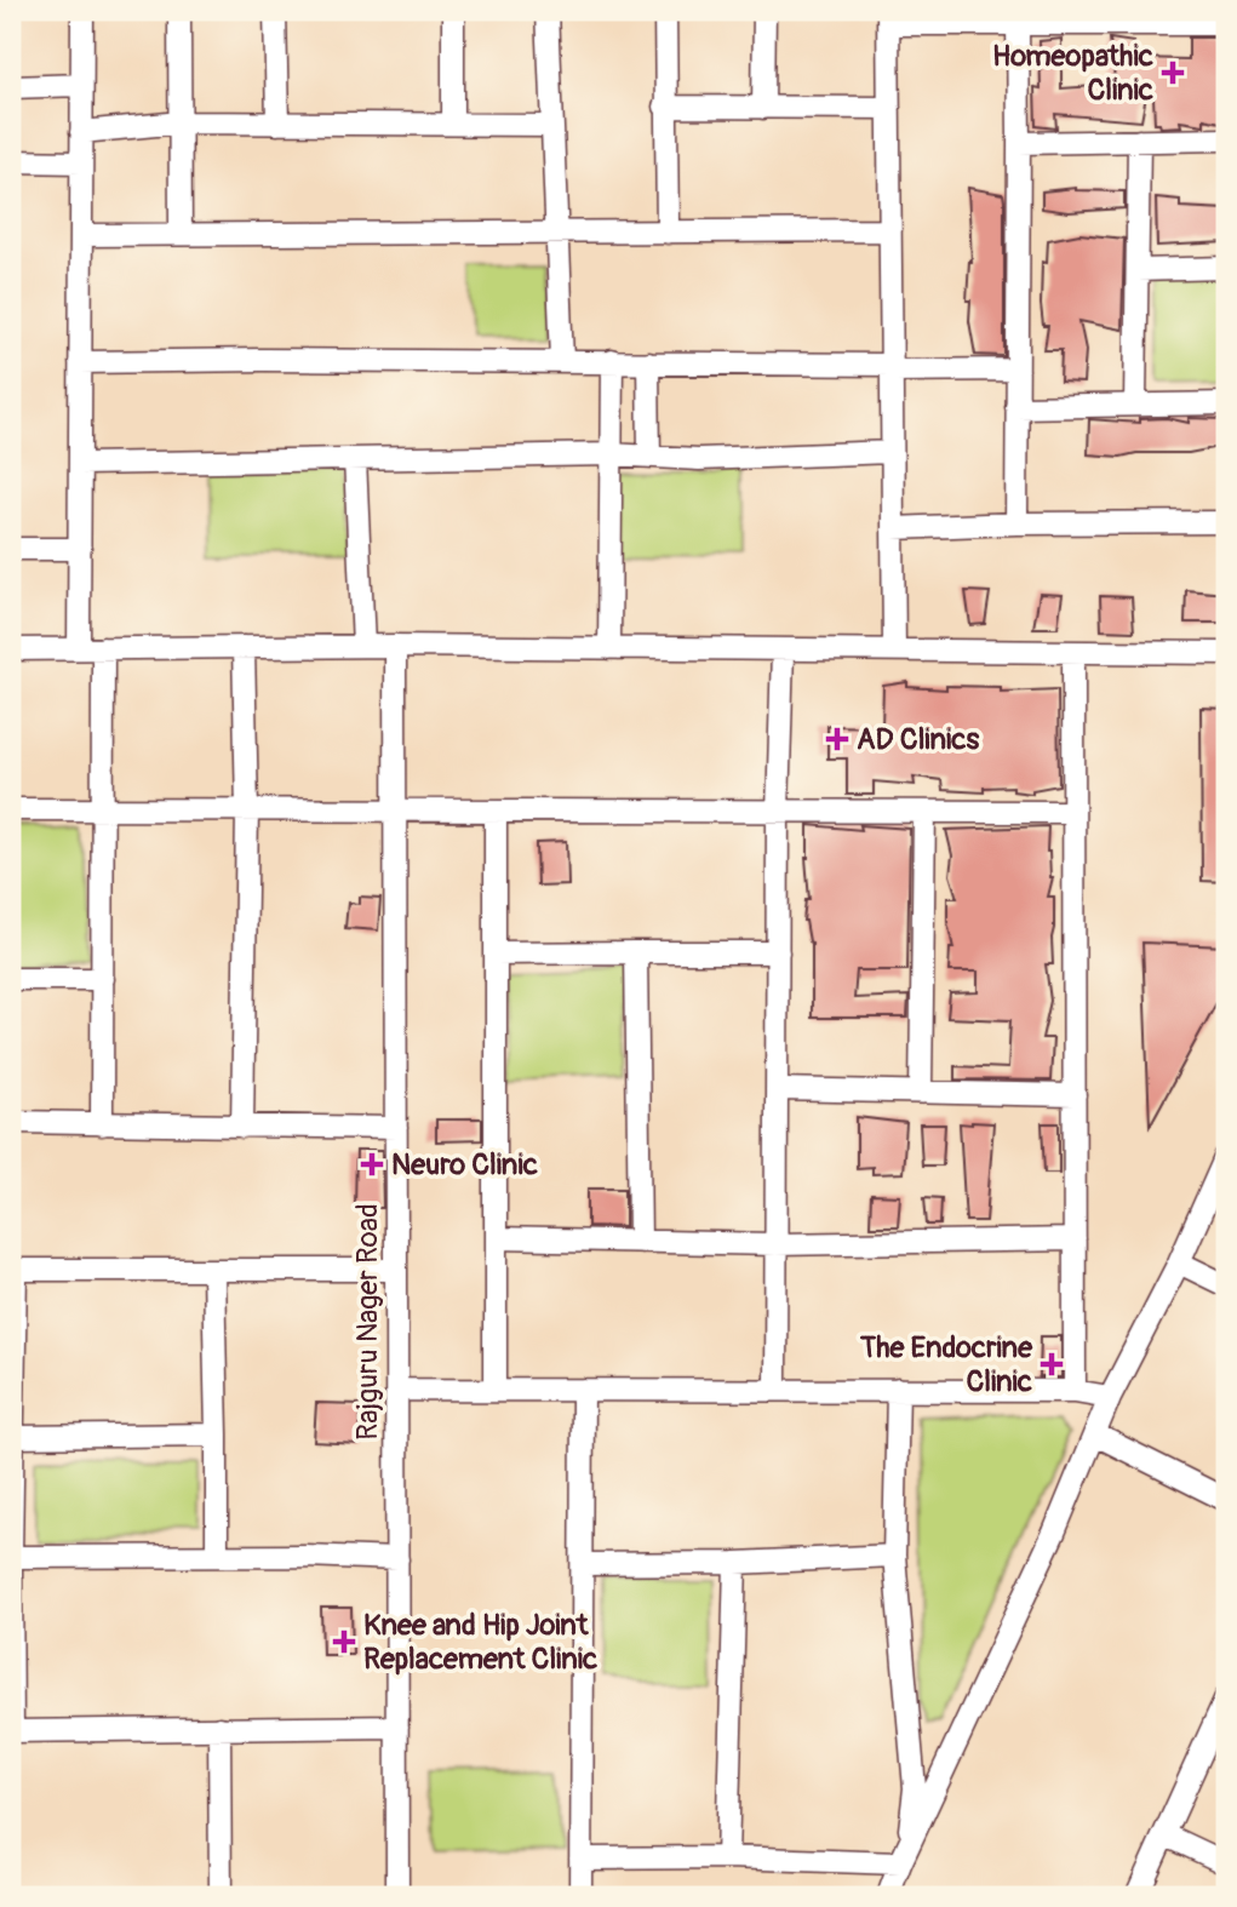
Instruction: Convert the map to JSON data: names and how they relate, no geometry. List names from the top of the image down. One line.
{"streets":{"street":["Rajguru Nager Road"]},"places":{"health":["Homeopathic Clinic","AD Clinics","Neuro Clinic","The Endocrine Clinic","Knee and Hip Joint Replacement Clinic"]}}
